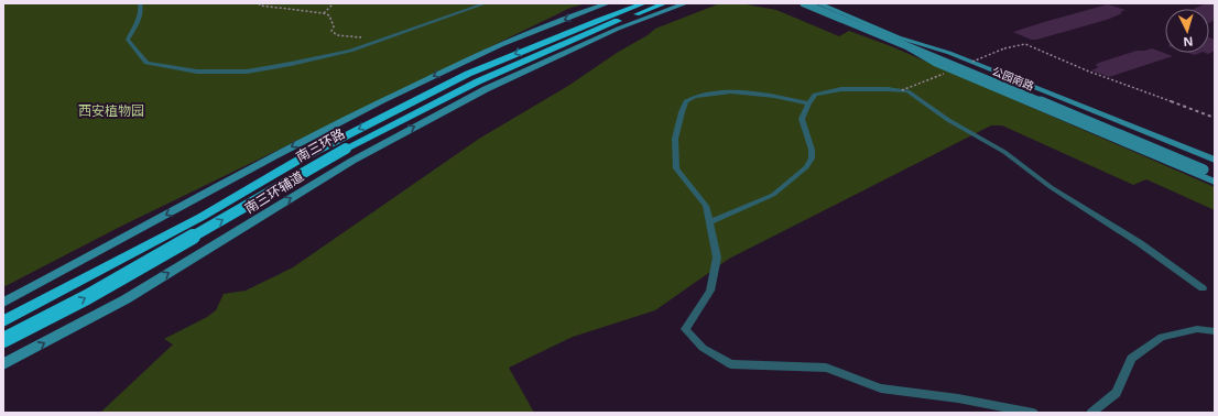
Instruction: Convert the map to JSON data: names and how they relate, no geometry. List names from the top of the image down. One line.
{"streets":{"highway":["南三环路"],"main road":["公园南路","南三环辅道"]},"parks":["西安植物园"],"north":"bottom"}
